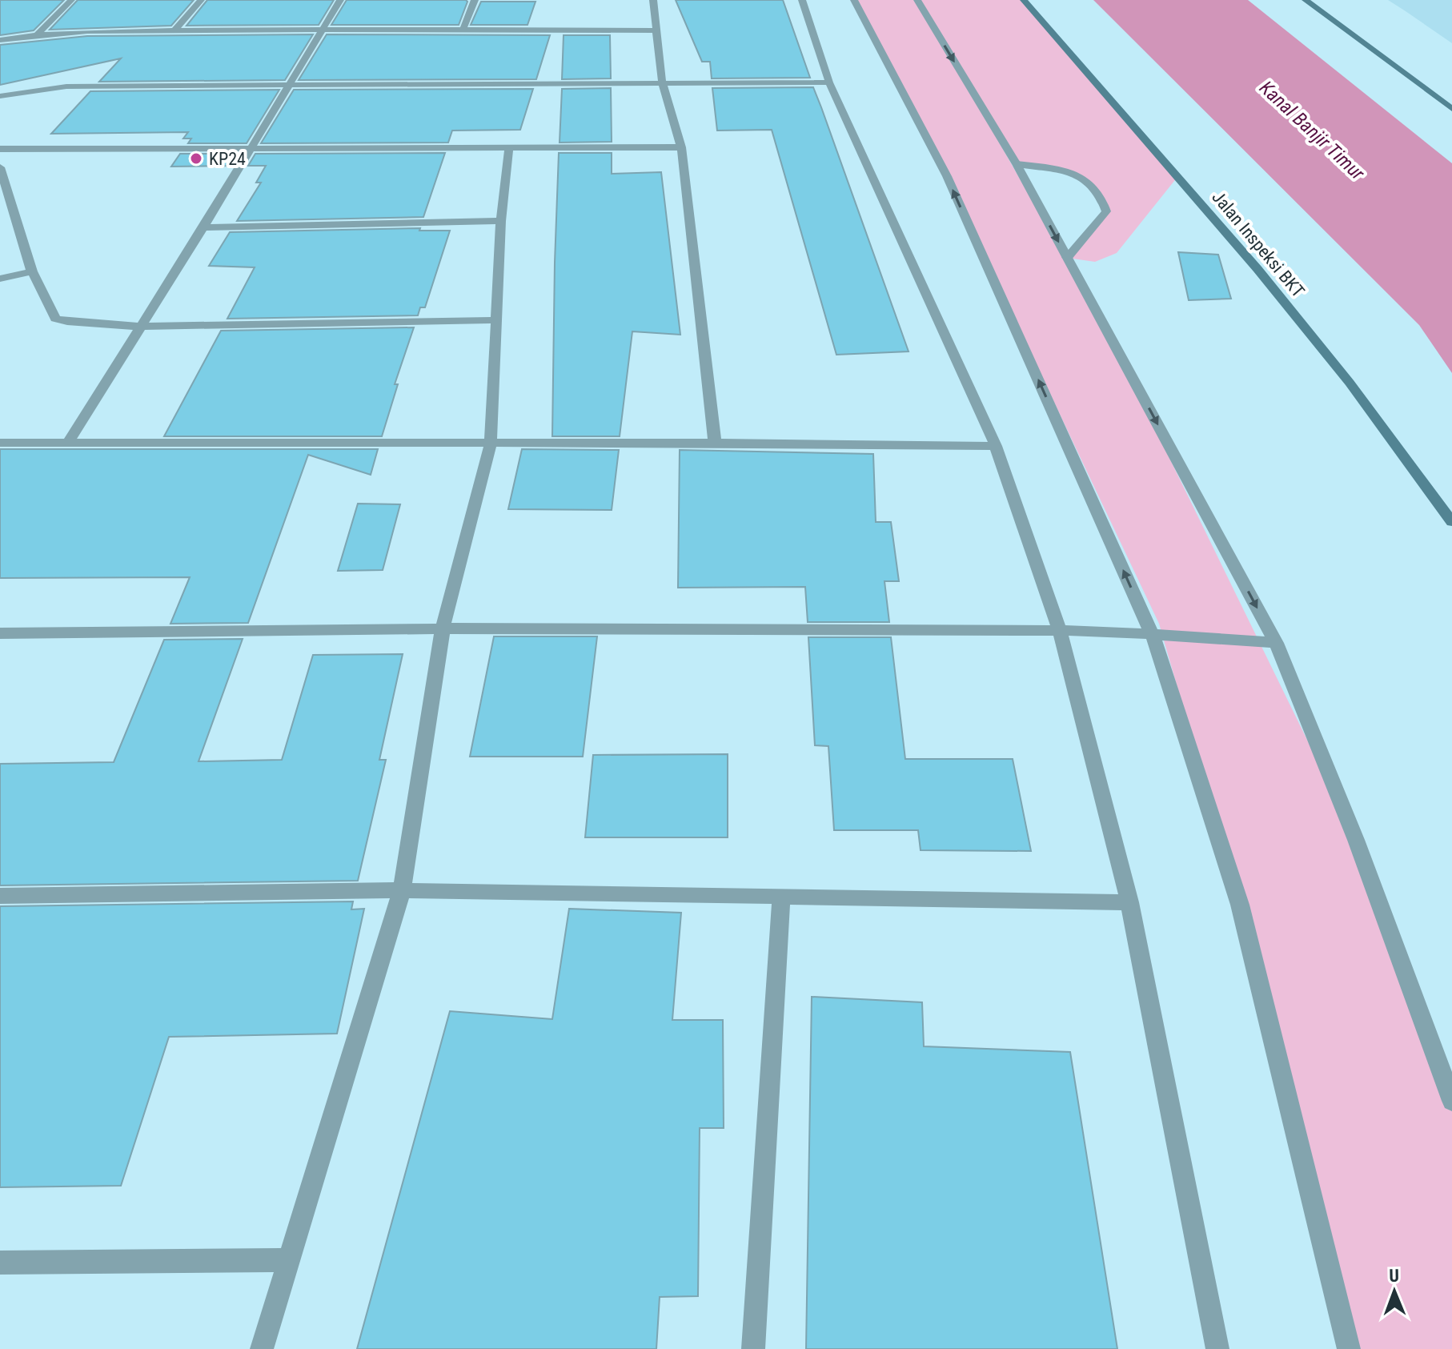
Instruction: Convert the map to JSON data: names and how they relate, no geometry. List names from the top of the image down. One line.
{"streets":{"street":["Jalan Inspeksi BKT"]},"water":["Kanal Banjir Timur"],"places":["KP24"],"north":"top"}
